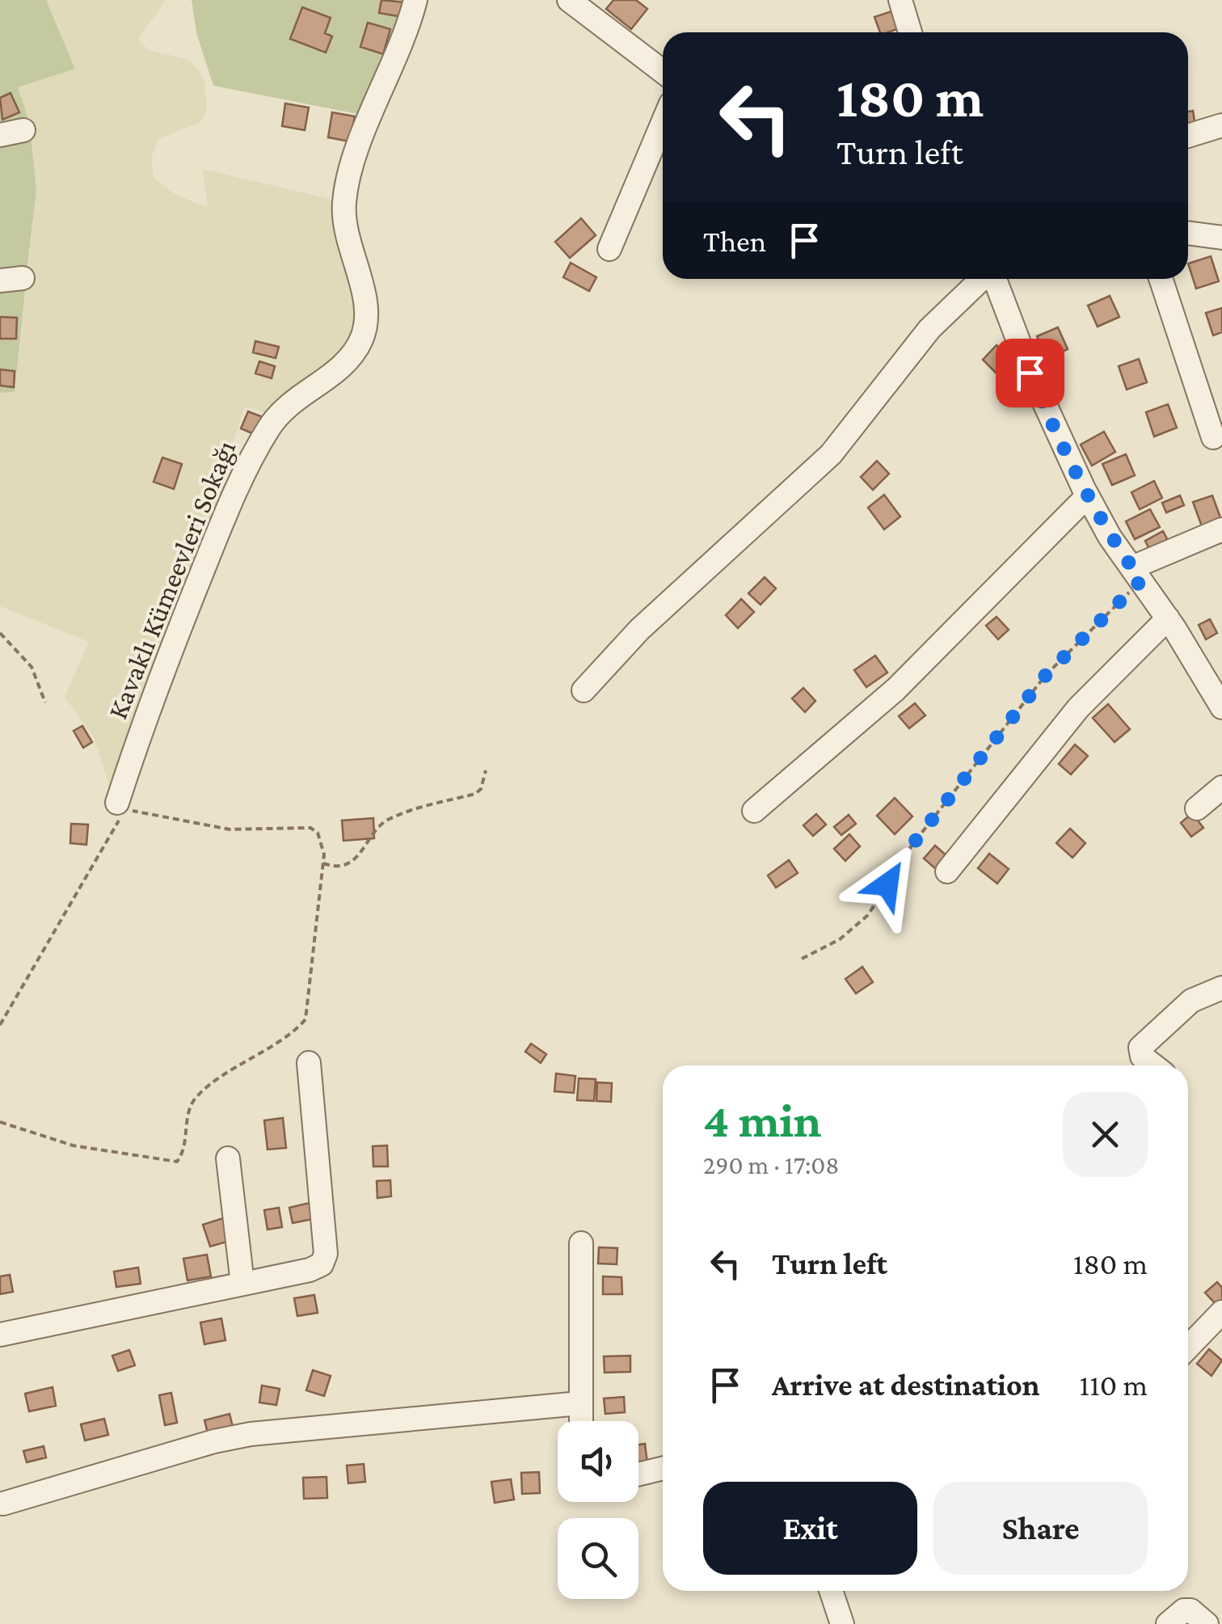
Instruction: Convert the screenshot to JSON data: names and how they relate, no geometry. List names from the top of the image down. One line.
{"streets":{"street":["Kavaklı Kümeevleri Sokağı"]},"page":{"turn":["180 m","Turn left"],"then":"Then","heading":["4 min","290 m · 17:08"],"list":[{"name":"Turn left","value":"180 m"},{"name":"Arrive at destination","value":"110 m"}],"buttons":["Exit","Share"]}}
